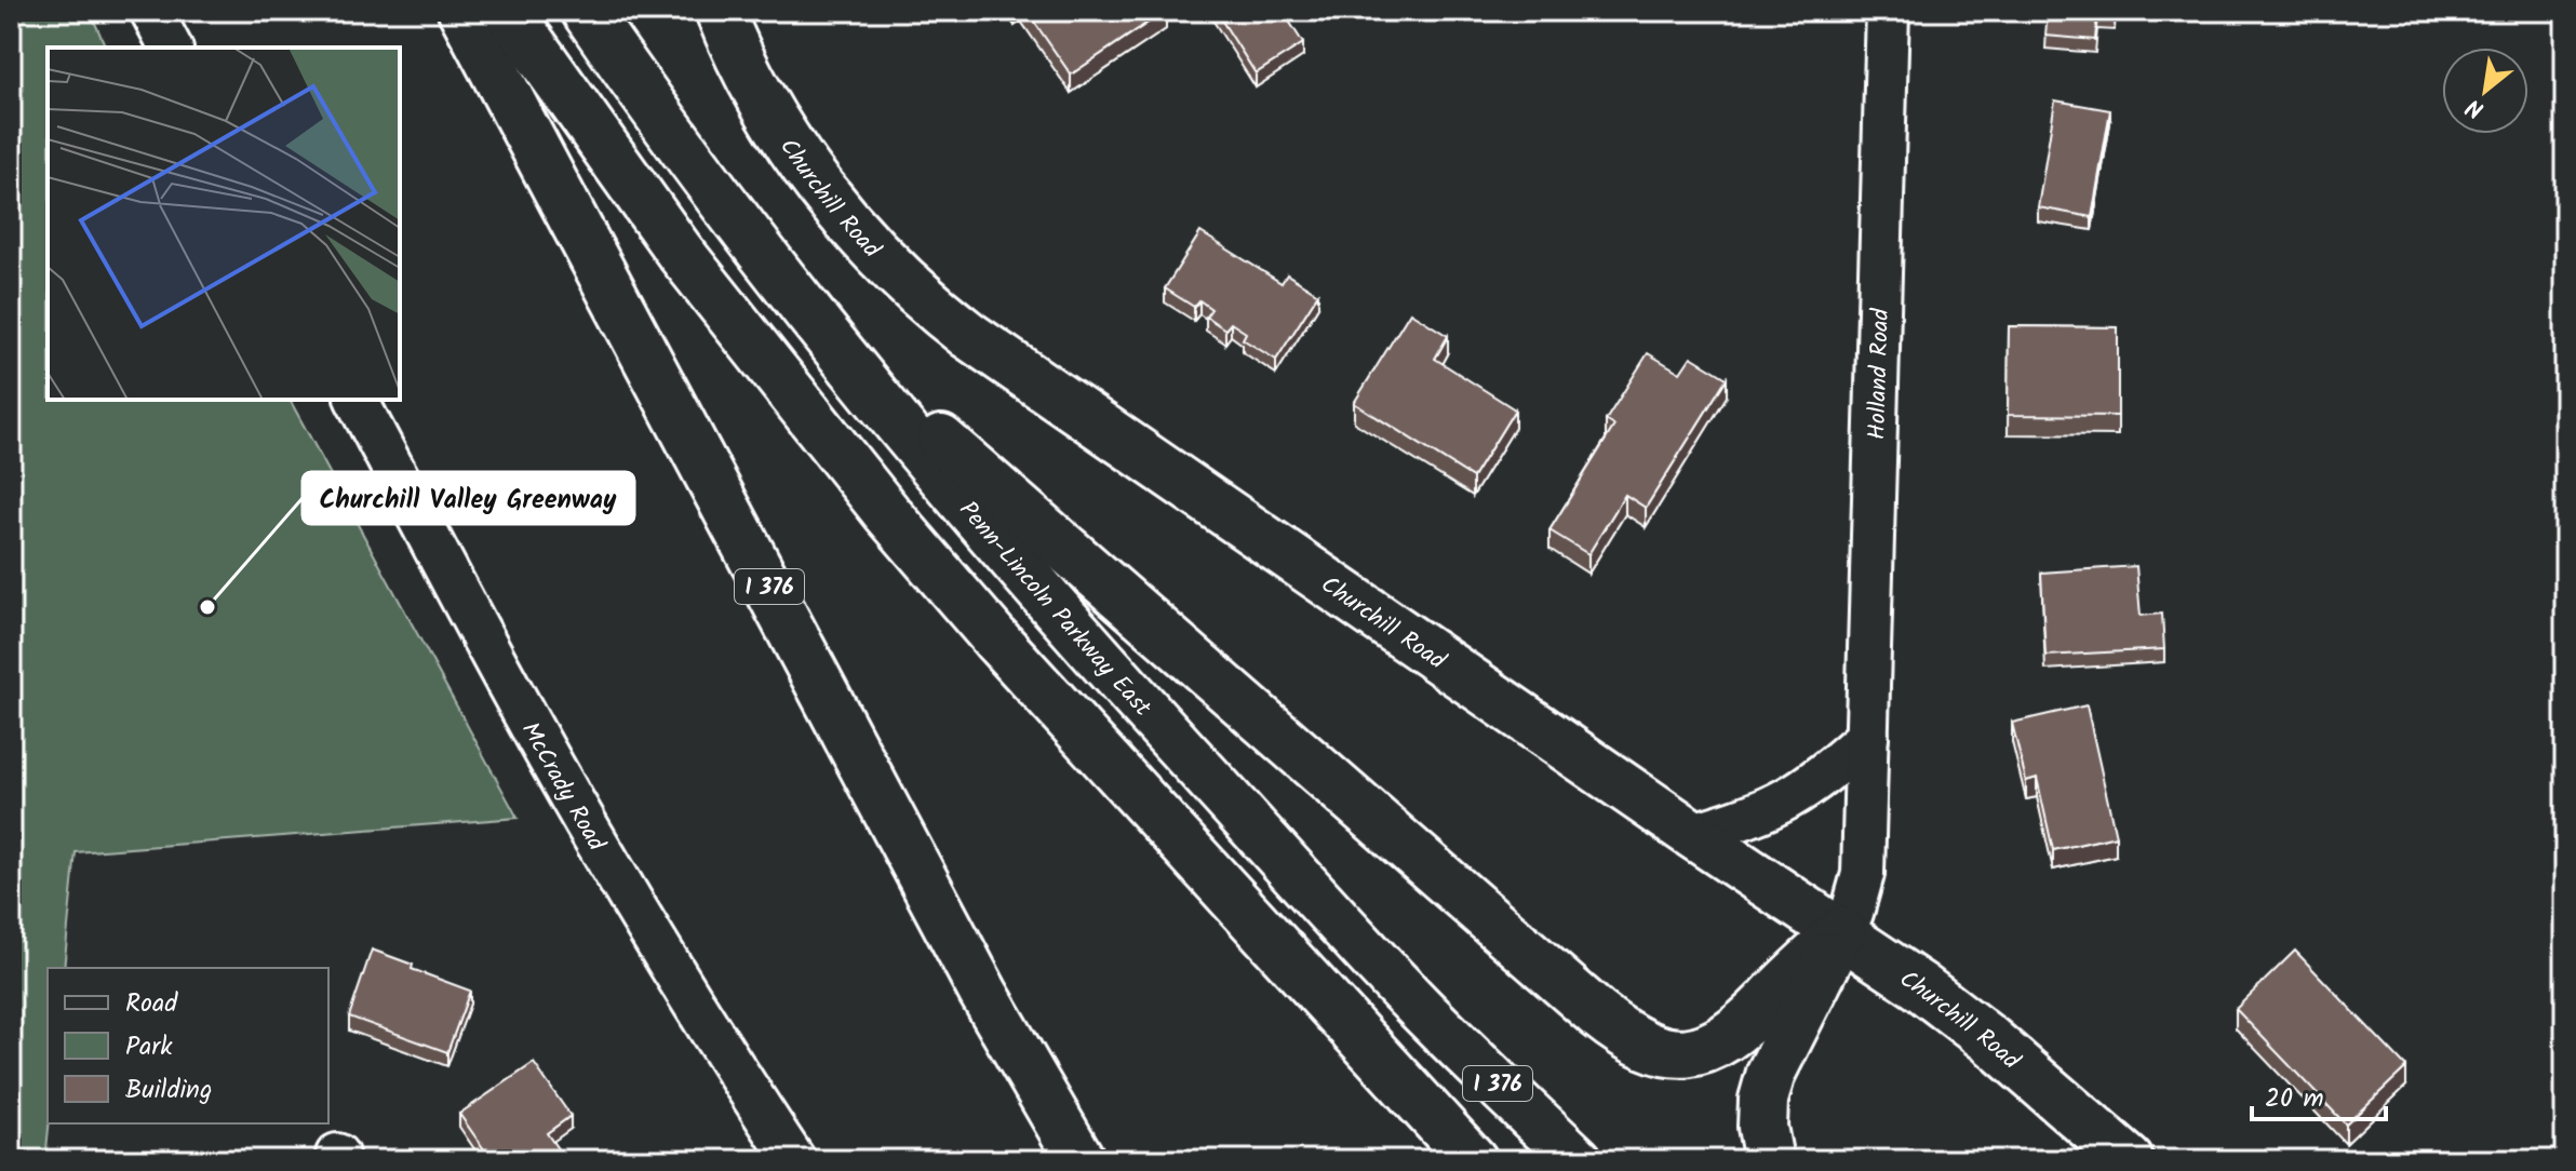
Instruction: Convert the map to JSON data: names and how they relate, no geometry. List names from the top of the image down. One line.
{"streets":{"main road":["Churchill Road","I 376","Penn-Lincoln Parkway East"],"street":["Holland Road","McCrady Road"]},"crossings":[["Churchill Road","Holland Road"]],"places":["Churchill Valley Greenway"],"legend":["Road","Park","Building"],"scale_bar":"20 m","north":"bottom left"}
